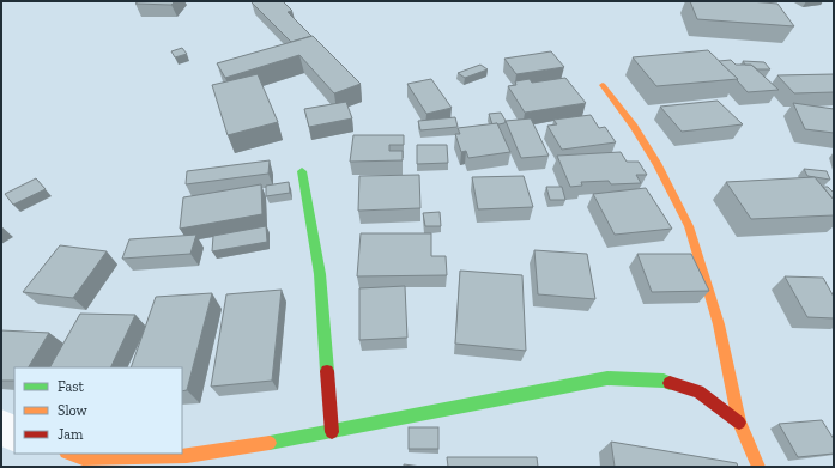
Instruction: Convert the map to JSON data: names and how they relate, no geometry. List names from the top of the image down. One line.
{"legend":["Fast","Slow","Jam"]}
